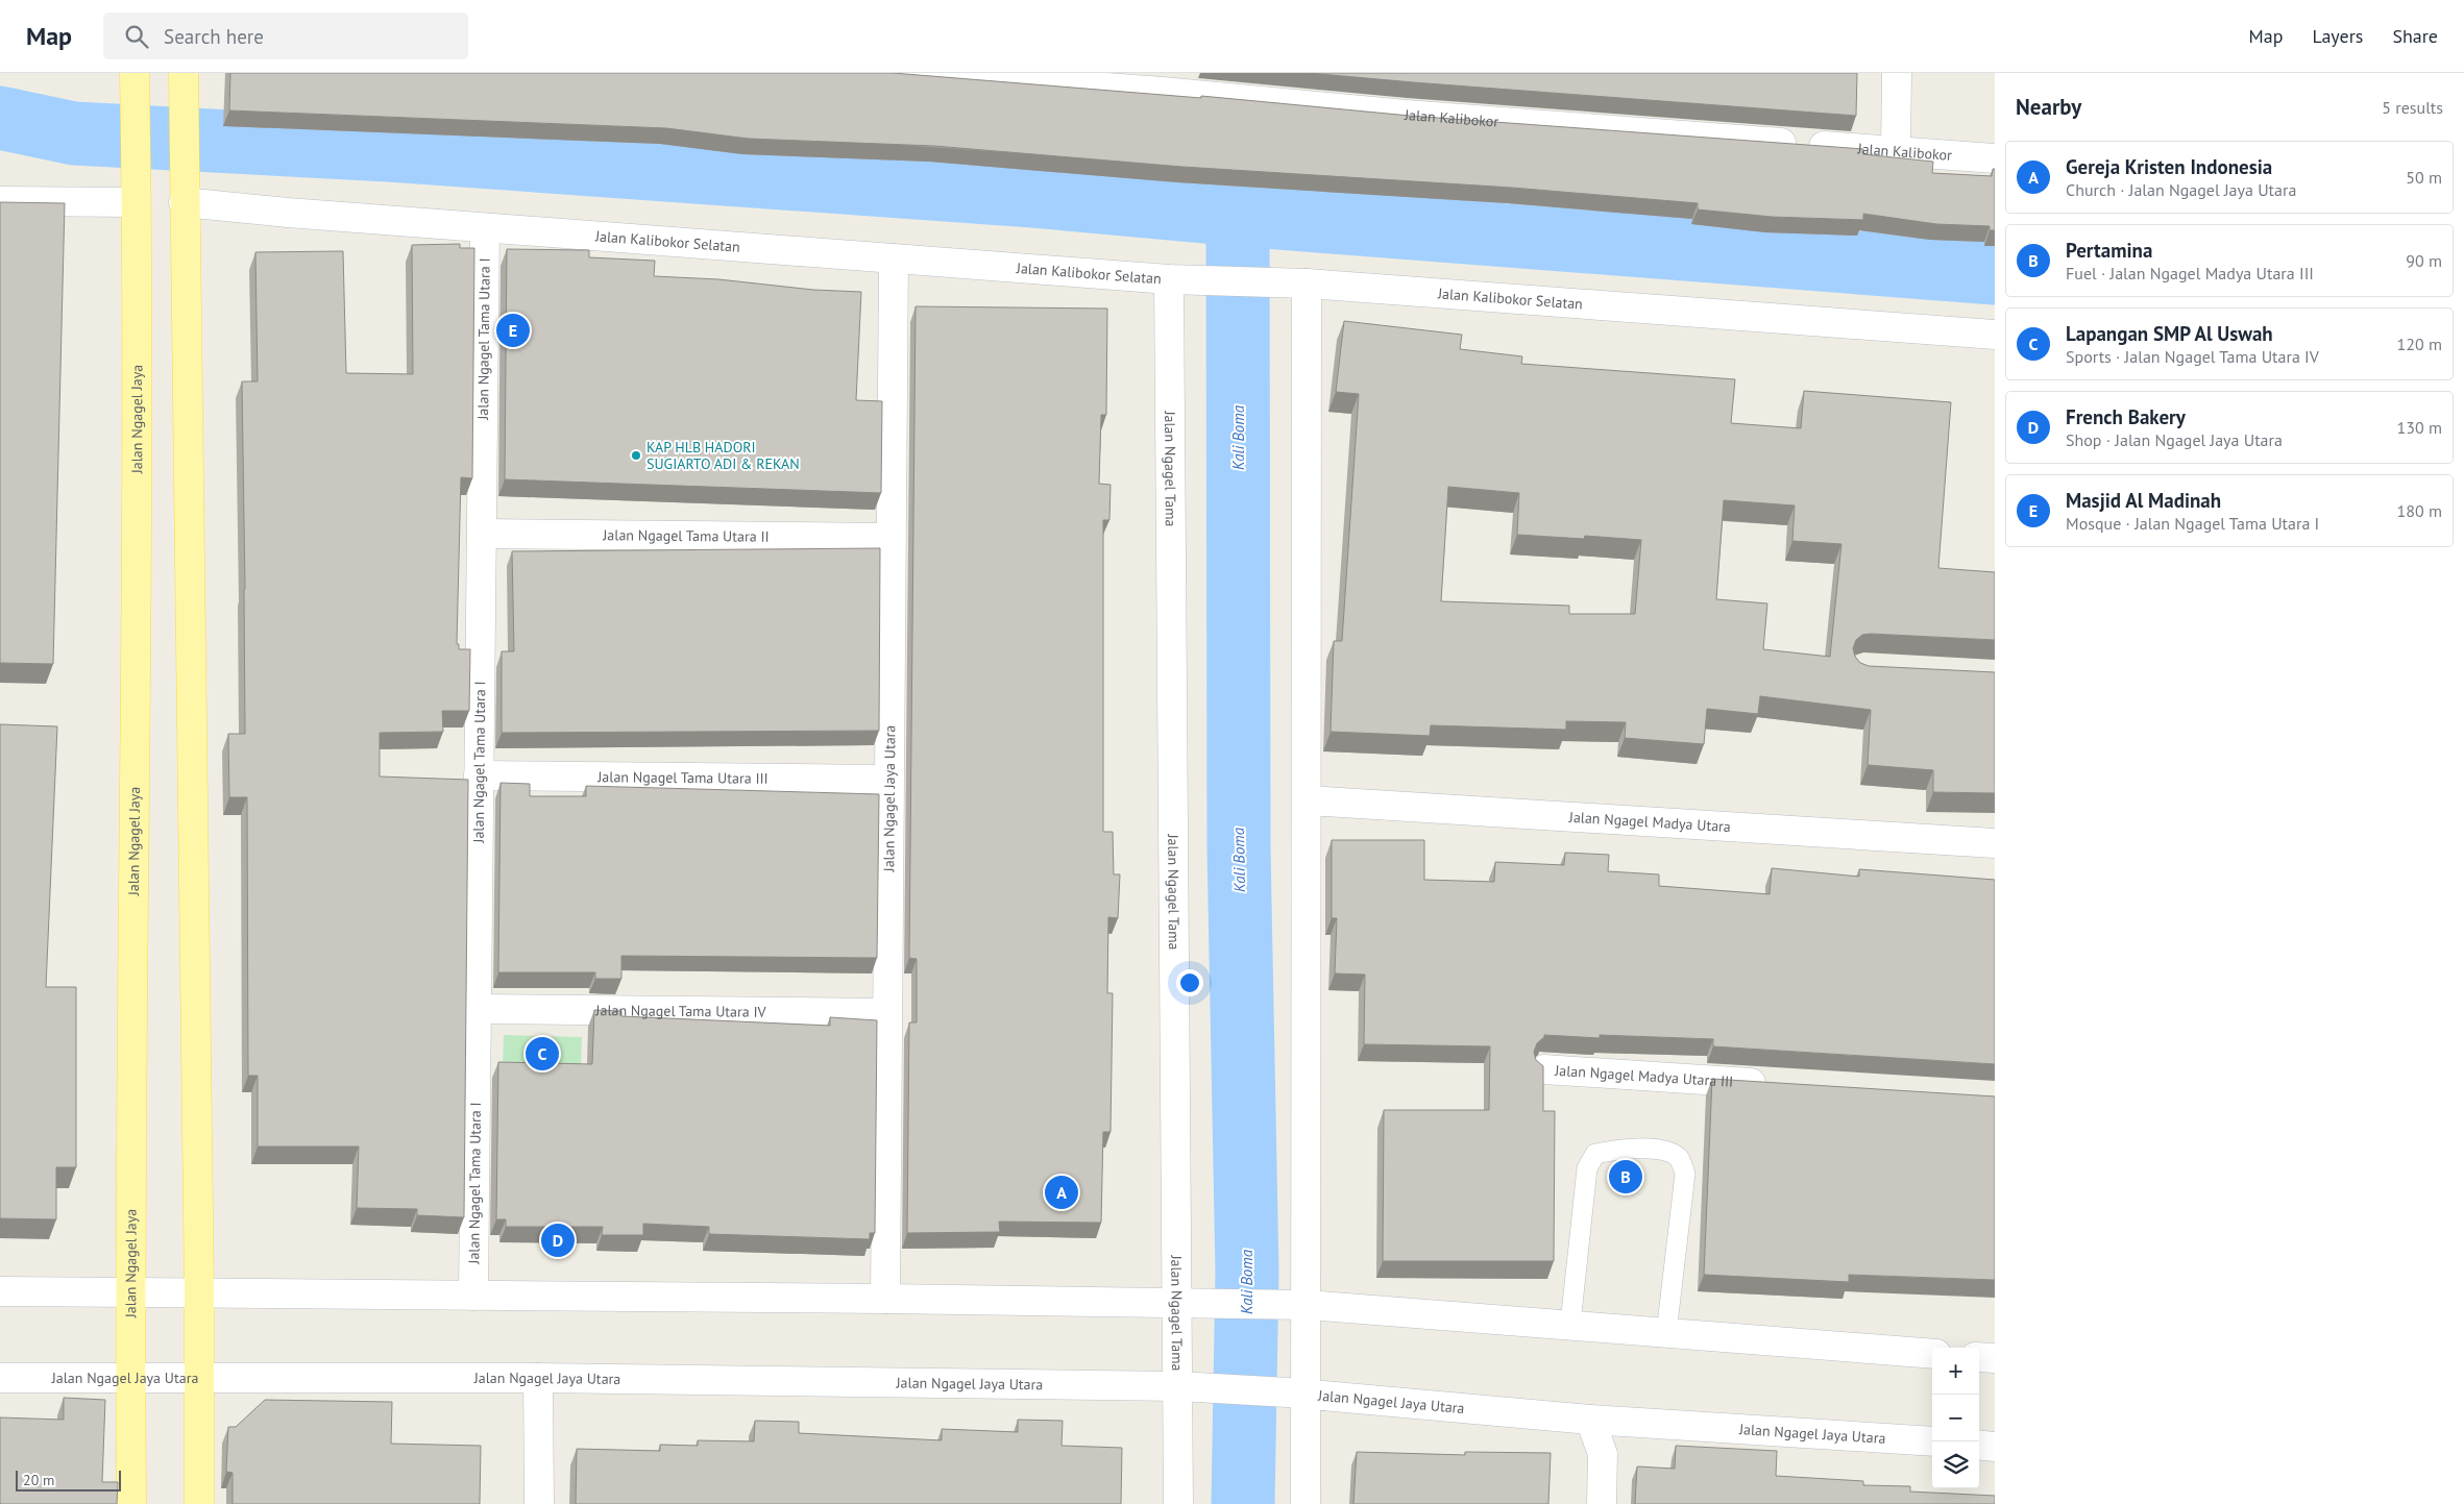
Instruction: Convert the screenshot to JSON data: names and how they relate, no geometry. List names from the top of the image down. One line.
{"streets":{"main road":["Jalan Ngagel Jaya"],"street":["Jalan Kalibokor","Jalan Kalibokor Selatan","Jalan Ngagel Tama Utara I","Jalan Ngagel Tama","Jalan Ngagel Tama Utara II","Jalan Ngagel Tama Utara III","Jalan Ngagel Jaya Utara","Jalan Ngagel Madya Utara","Jalan Ngagel Tama Utara IV","Jalan Ngagel Madya Utara III"]},"crossings":[["Jalan Kalibokor Selatan","Jalan Ngagel Tama Utara I"],["Jalan Kalibokor Selatan","Jalan Ngagel Tama"],["Jalan Kalibokor Selatan","Jalan Ngagel Jaya Utara"],["Jalan Ngagel Tama Utara I","Jalan Ngagel Tama Utara II"],["Jalan Ngagel Tama Utara I","Jalan Ngagel Tama Utara III"],["Jalan Ngagel Tama Utara I","Jalan Ngagel Tama Utara IV"],["Jalan Ngagel Jaya","Jalan Ngagel Jaya Utara"],["Jalan Ngagel Tama","Jalan Ngagel Jaya Utara"],["Jalan Ngagel Tama Utara II","Jalan Ngagel Jaya Utara"],["Jalan Ngagel Tama Utara III","Jalan Ngagel Jaya Utara"],["Jalan Ngagel Jaya Utara","Jalan Ngagel Tama Utara IV"]],"water":["Kali Boma"],"places":["KAP HLB HADORI SUGIARTO ADI & REKAN"],"scale_bar":"20 m","page":{"header":"Map","search":"Search here","nav":["Map","Layers","Share"],"heading":["Nearby","5 results"],"list":[{"mark":"A","name":"Gereja Kristen Indonesia","note":"Church · Jalan Ngagel Jaya Utara","value":"50 m"},{"mark":"B","name":"Pertamina","note":"Fuel · Jalan Ngagel Madya Utara III","value":"90 m"},{"mark":"C","name":"Lapangan SMP Al Uswah","note":"Sports · Jalan Ngagel Tama Utara IV","value":"120 m"},{"mark":"D","name":"French Bakery","note":"Shop · Jalan Ngagel Jaya Utara","value":"130 m"},{"mark":"E","name":"Masjid Al Madinah","note":"Mosque · Jalan Ngagel Tama Utara I","value":"180 m"}],"pins":["E","C","B","A","D"],"map_buttons":["+","−"],"scale":"20 m"}}
